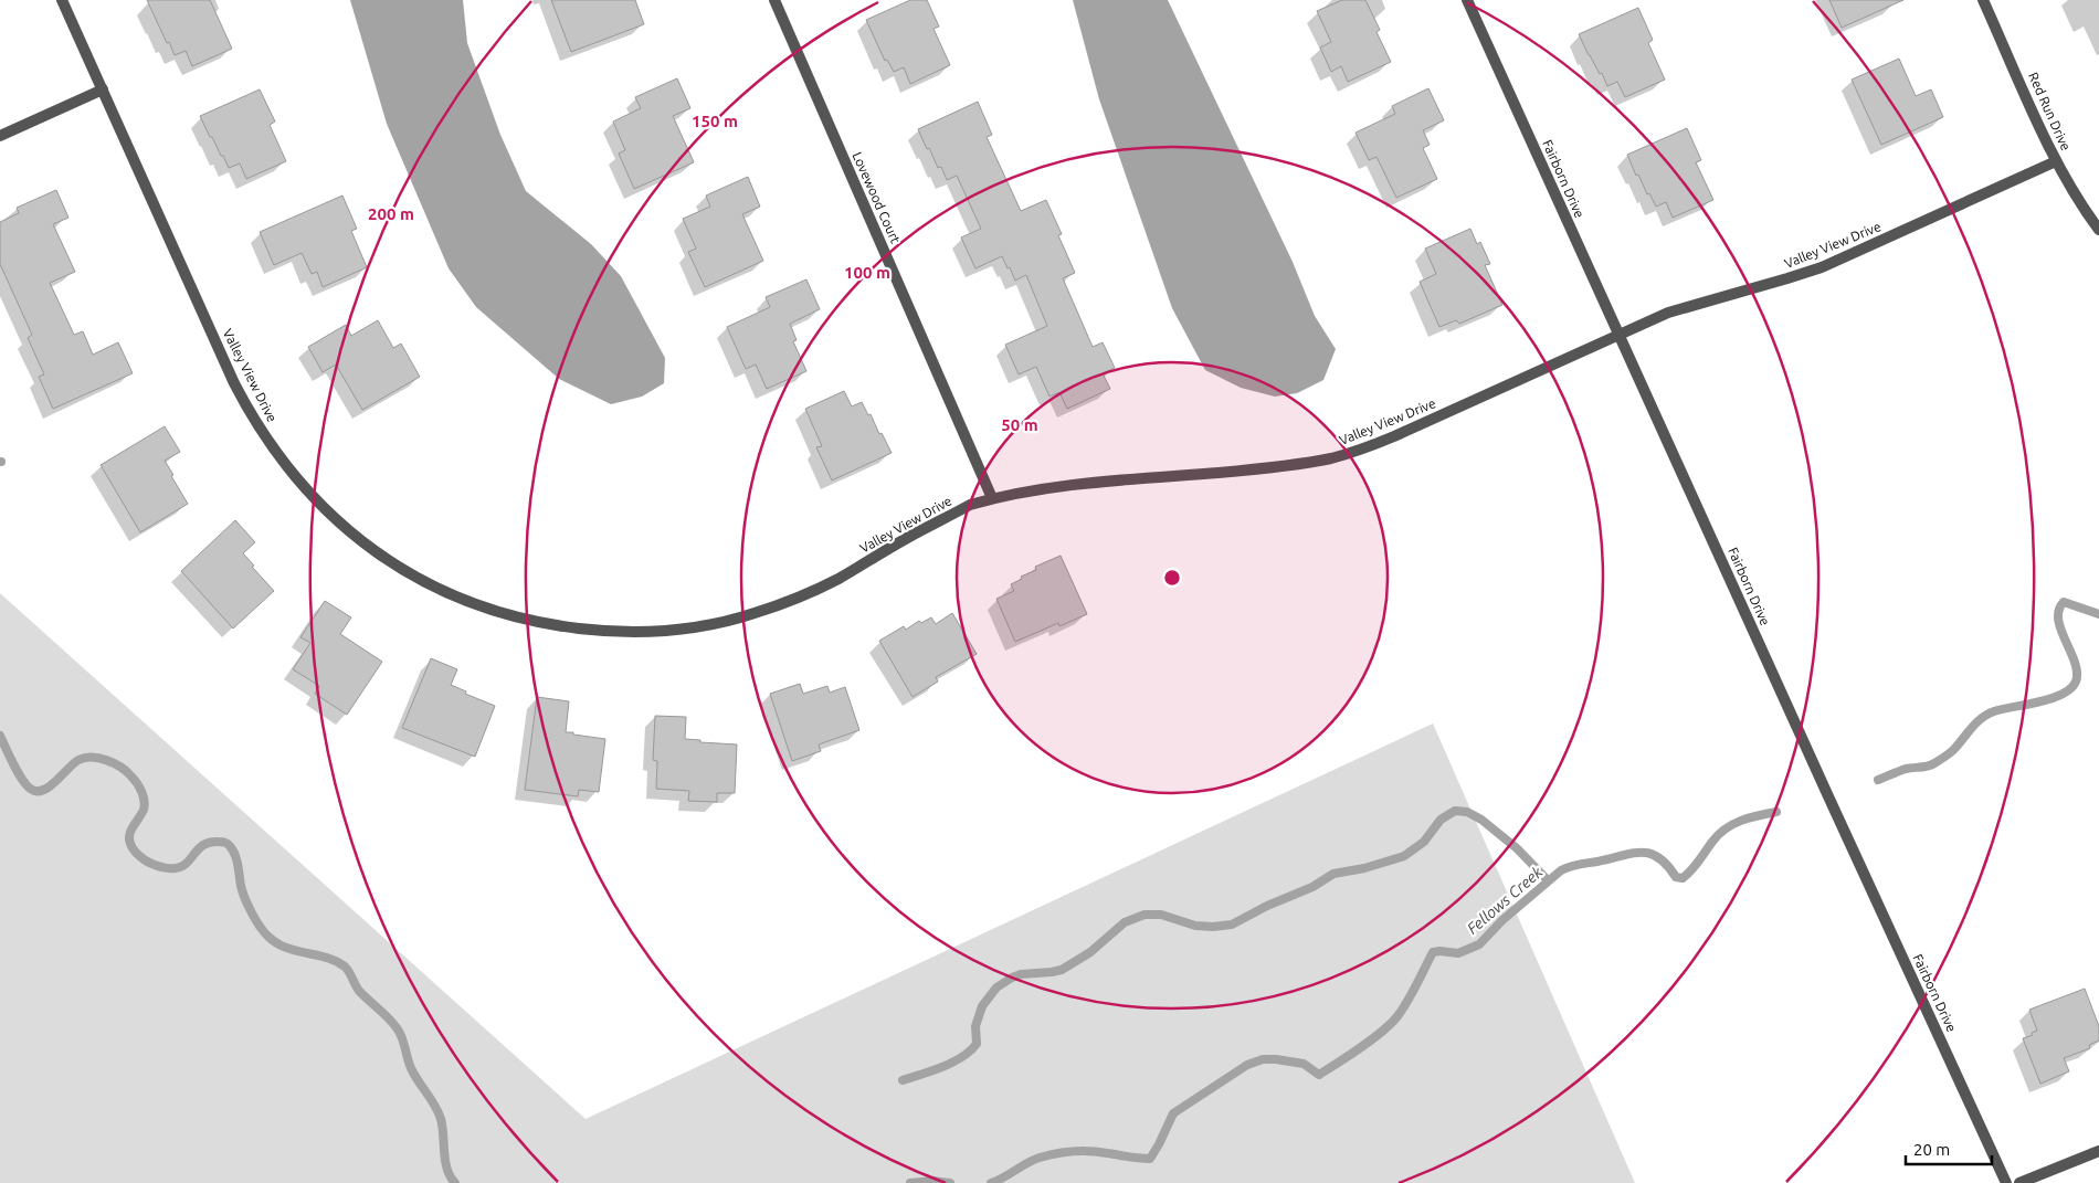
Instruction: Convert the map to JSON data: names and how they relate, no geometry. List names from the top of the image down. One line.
{"streets":{"street":["Red Run Drive","Fairborn Drive","Lovewood Court","Valley View Drive"]},"crossings":[["Red Run Drive","Valley View Drive"],["Fairborn Drive","Valley View Drive"],["Lovewood Court","Valley View Drive"]],"water":["Fellows Creek"],"scale_bar":"20 m","rings":["150 m","200 m","100 m","50 m"]}
